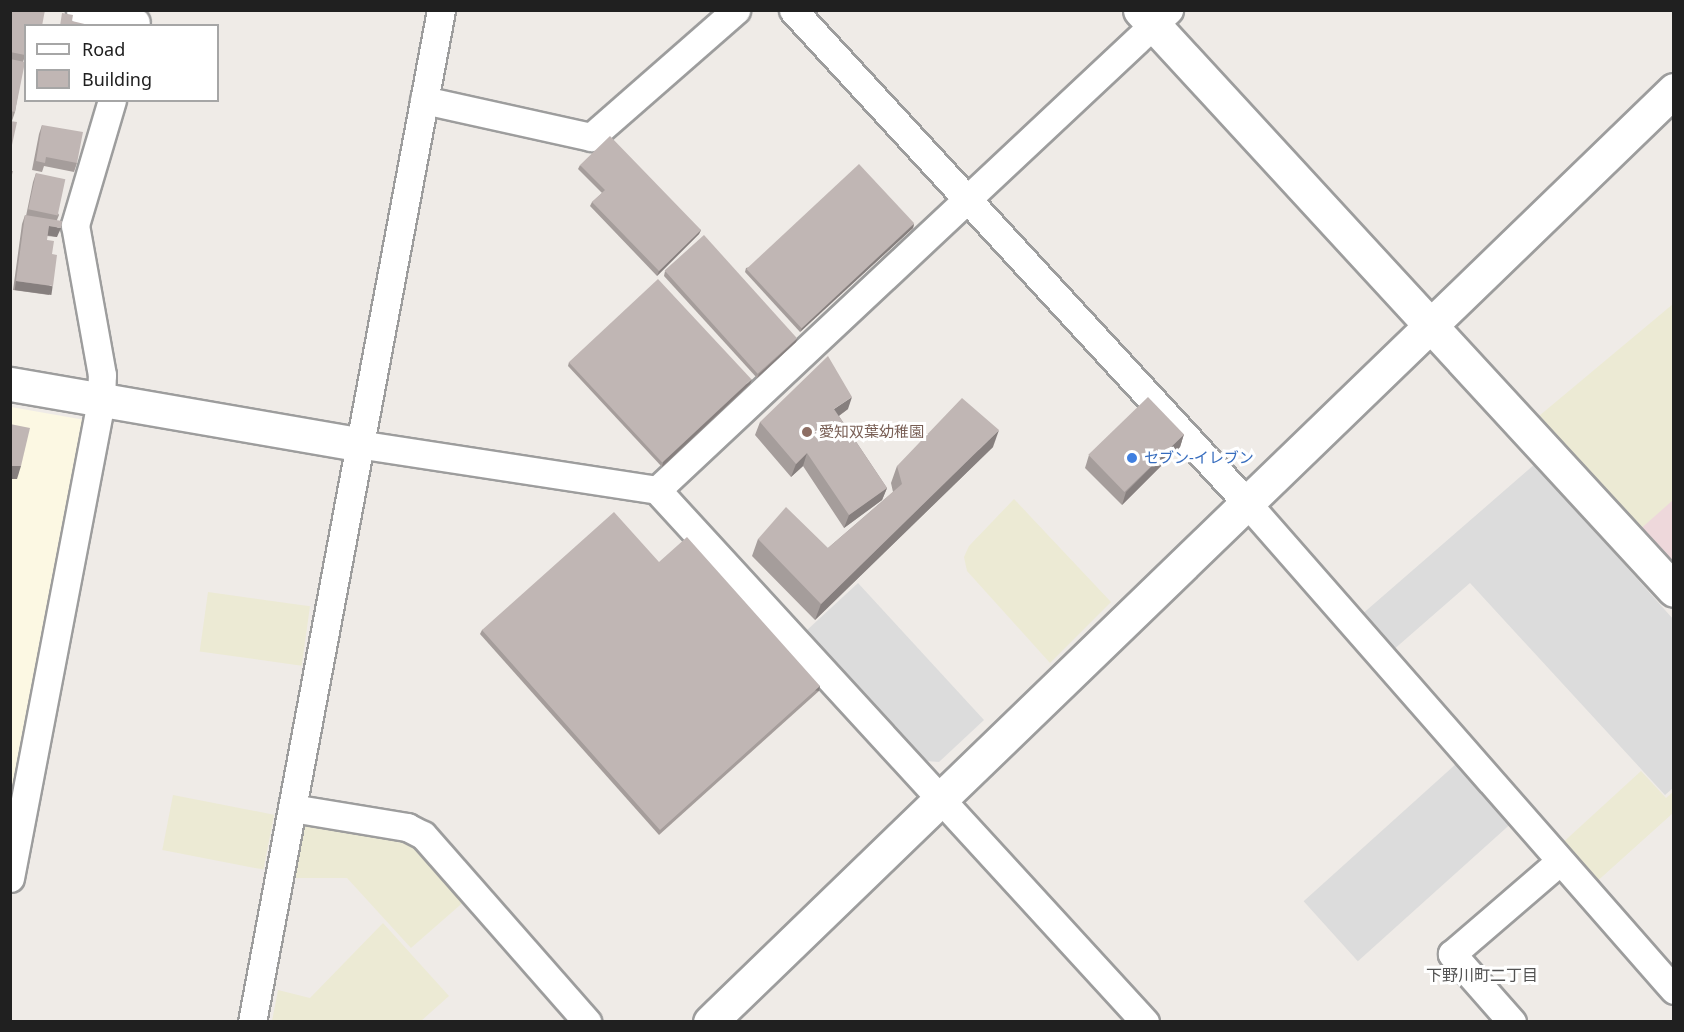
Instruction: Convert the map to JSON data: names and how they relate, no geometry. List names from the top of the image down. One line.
{"districts":["下野川町二丁目"],"places":["愛知双葉幼稚園","セブン-イレブン"],"legend":["Road","Building"]}
